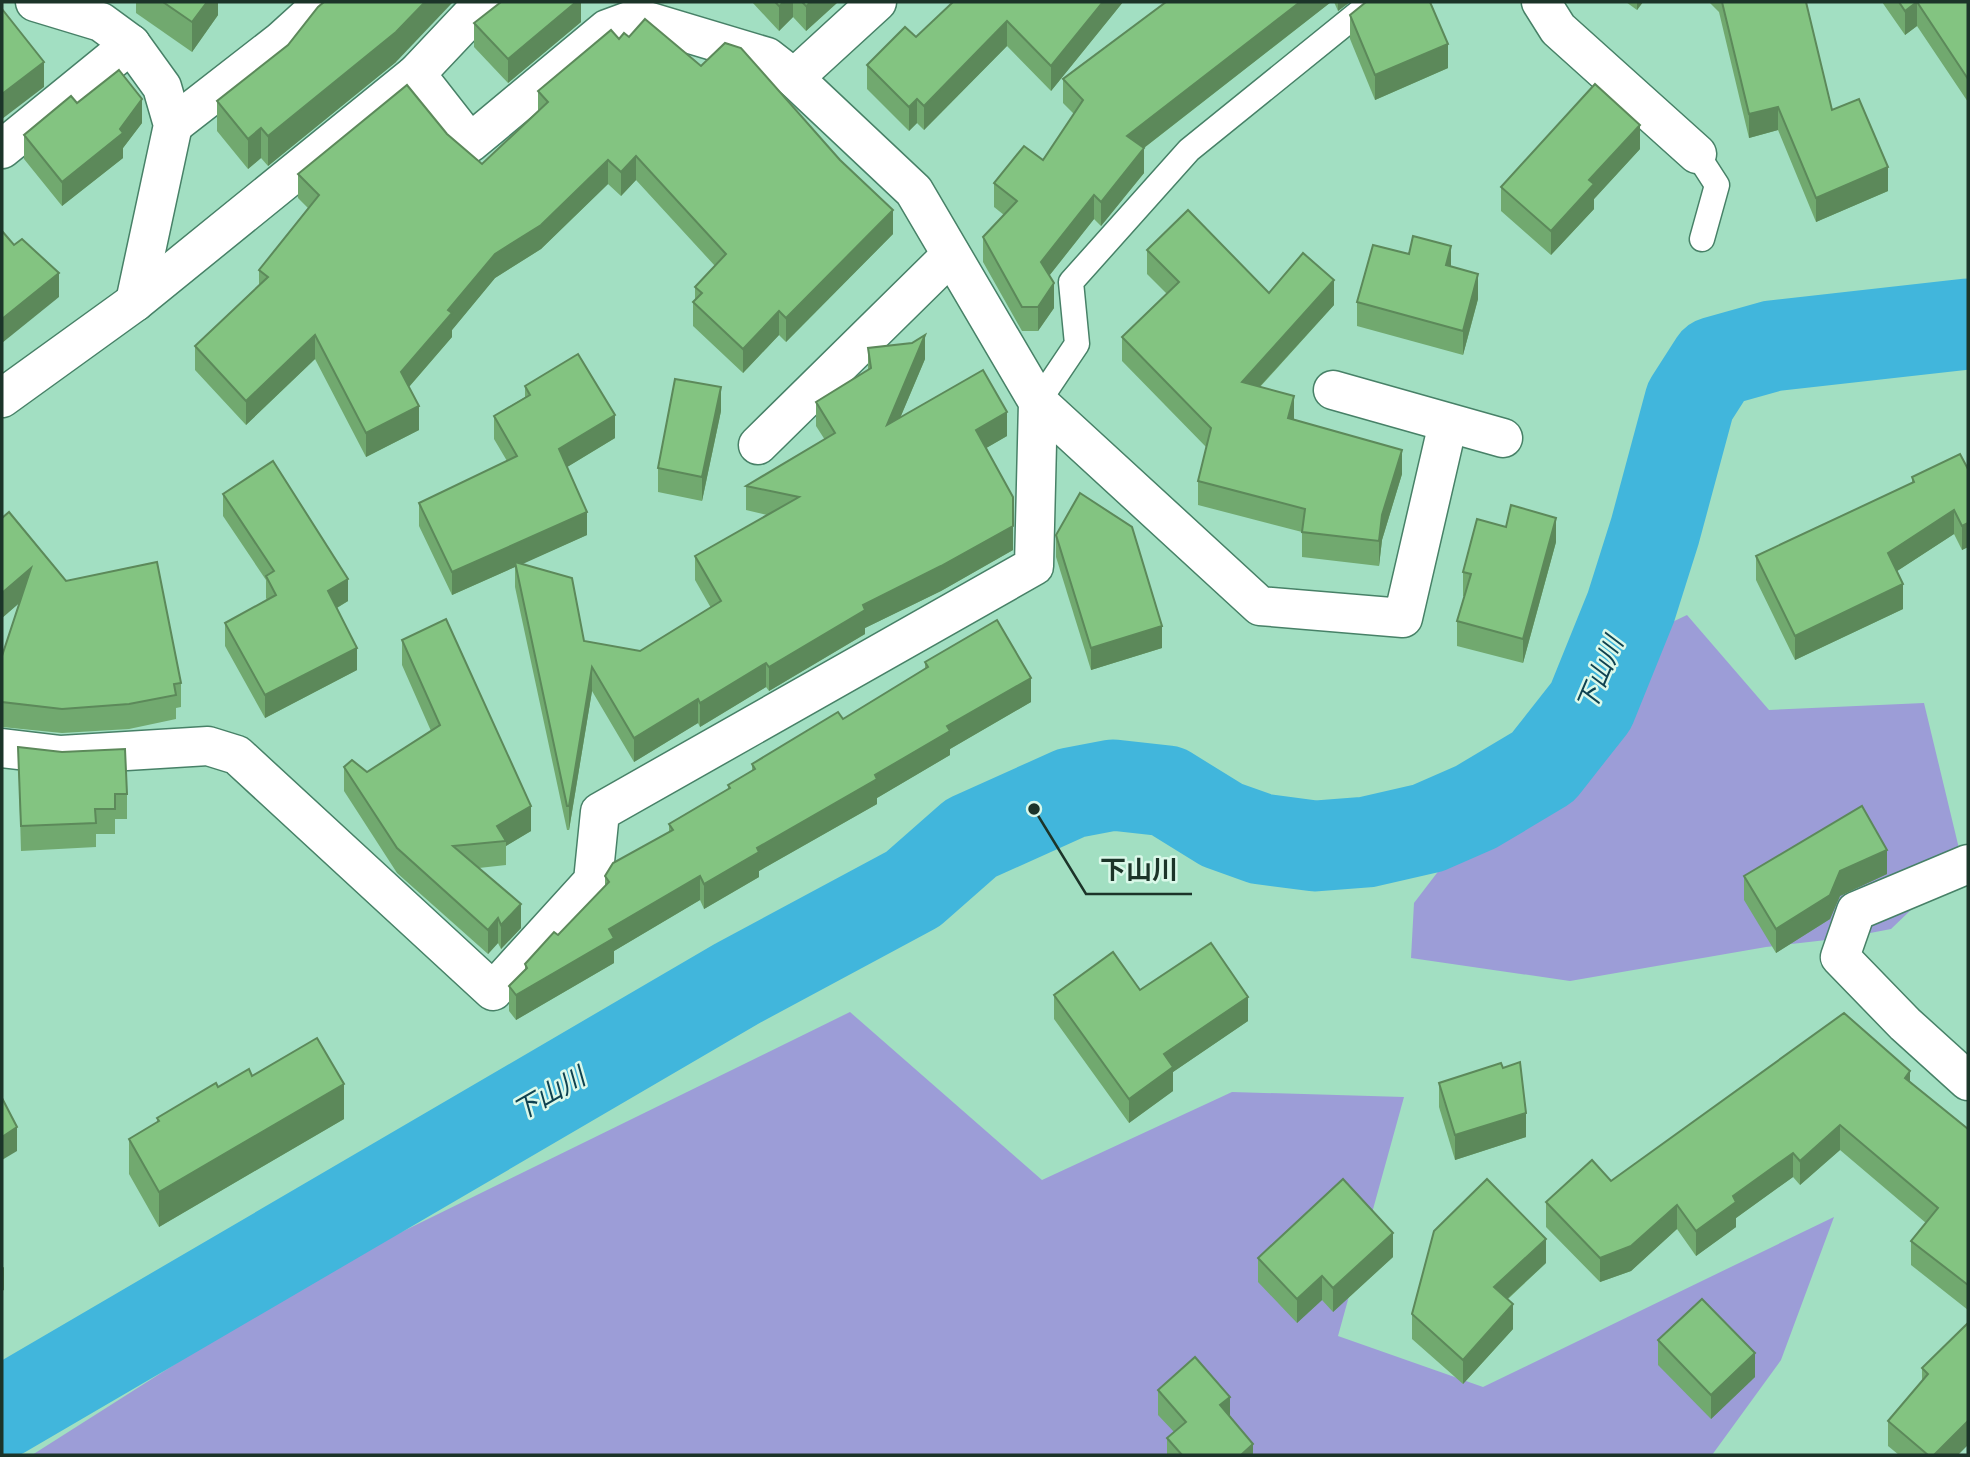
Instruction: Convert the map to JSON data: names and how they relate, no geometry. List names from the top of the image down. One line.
{"water":["下山川"],"places":["下山川"]}
